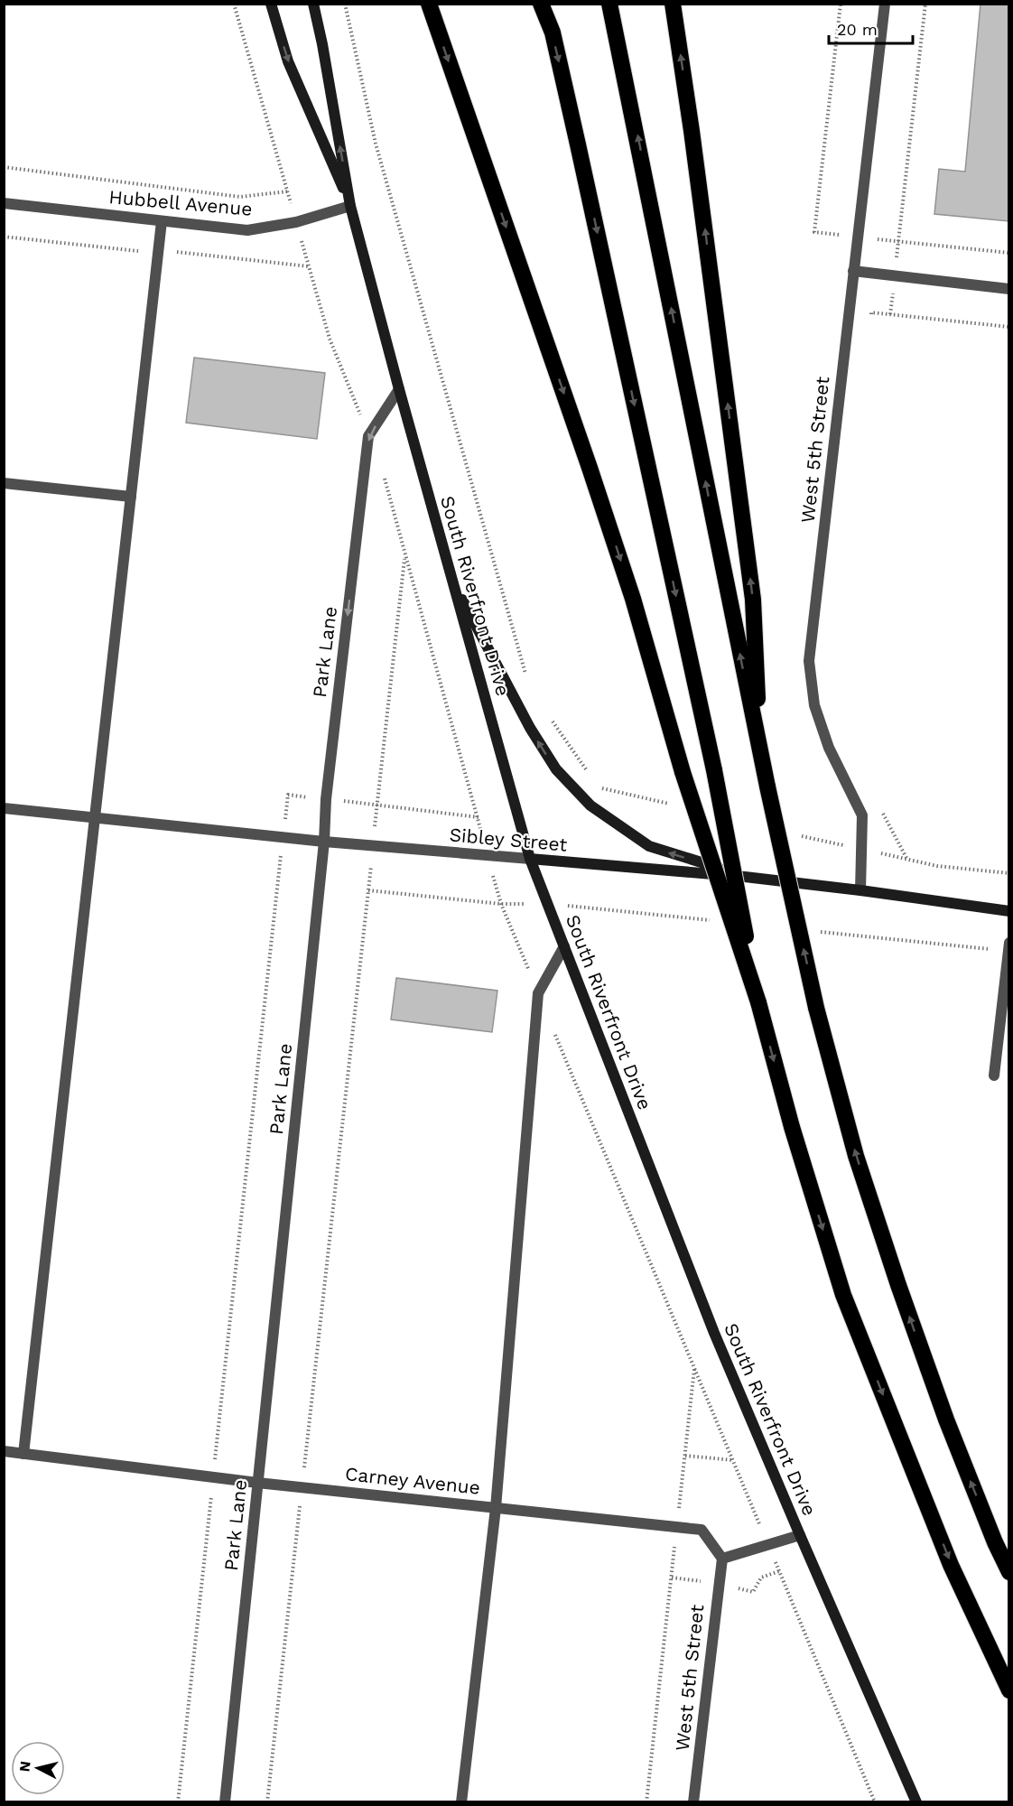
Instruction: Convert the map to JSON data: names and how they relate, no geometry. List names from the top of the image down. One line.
{"streets":{"main road":["South Riverfront Drive","Sibley Street"],"street":["Hubbell Avenue","West 5th Street","Park Lane","Carney Avenue"]},"crossings":[["Hubbell Avenue","South Riverfront Drive"],["West 5th Street","Sibley Street"],["West 5th Street","Carney Avenue"],["South Riverfront Drive","Park Lane"],["South Riverfront Drive","Sibley Street"],["Park Lane","Sibley Street"],["Park Lane","Carney Avenue"]],"scale_bar":"20 m","north":"left"}
